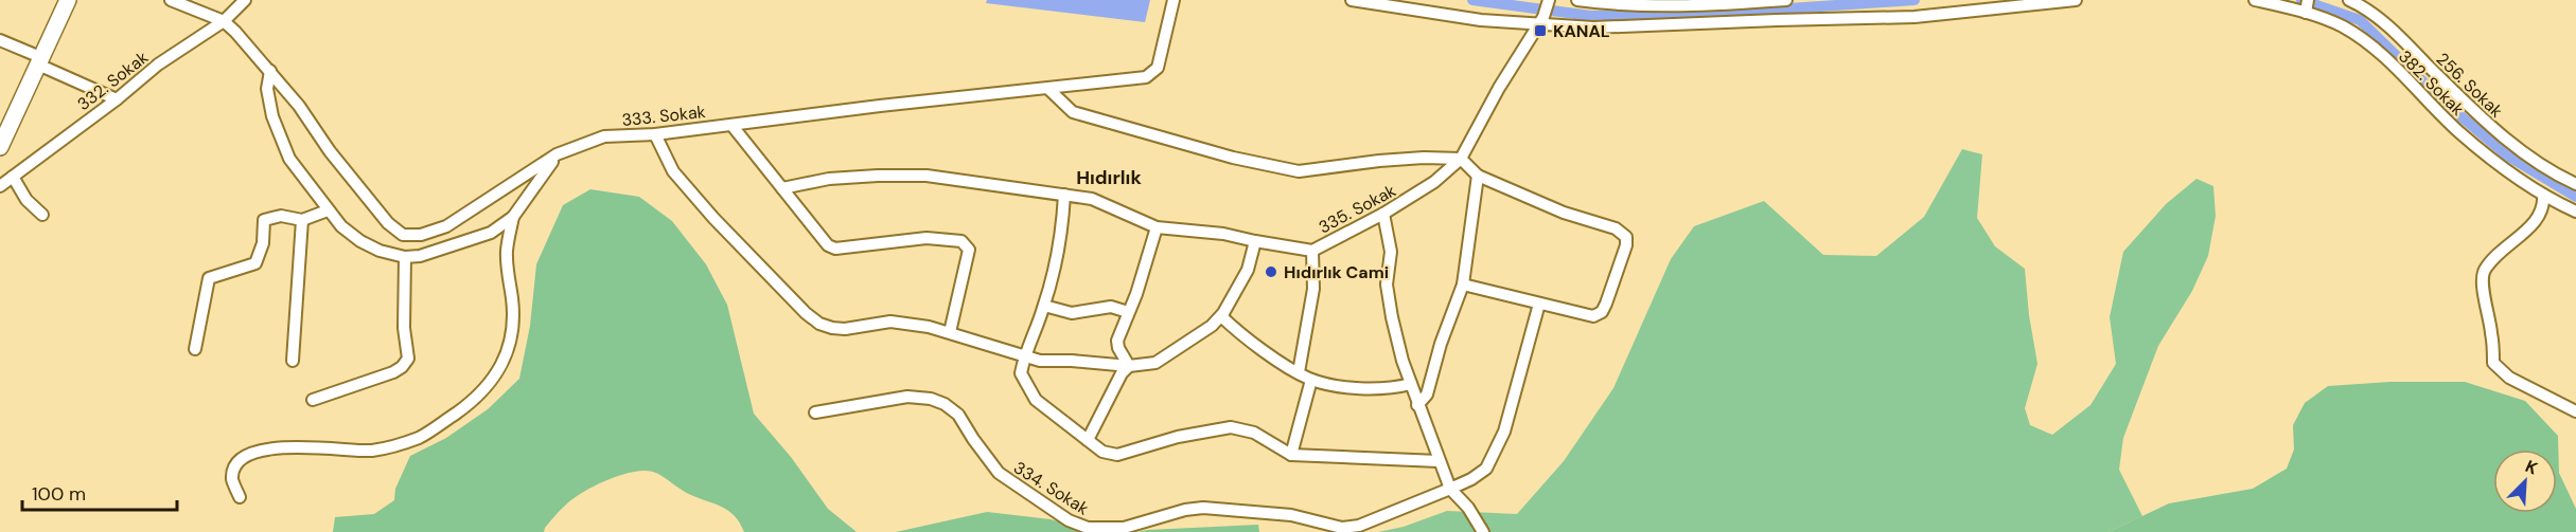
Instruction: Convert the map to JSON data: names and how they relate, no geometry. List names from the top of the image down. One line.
{"streets":{"street":["332. Sokak","382. Sokak","256. Sokak","333. Sokak","335. Sokak","334. Sokak"]},"crossings":[["332. Sokak","333. Sokak"]],"districts":["Hıdırlık"],"places":{"transit":["KANAL"],"other":["Hıdırlık Cami"]},"scale_bar":"100 m","north":"top right"}
